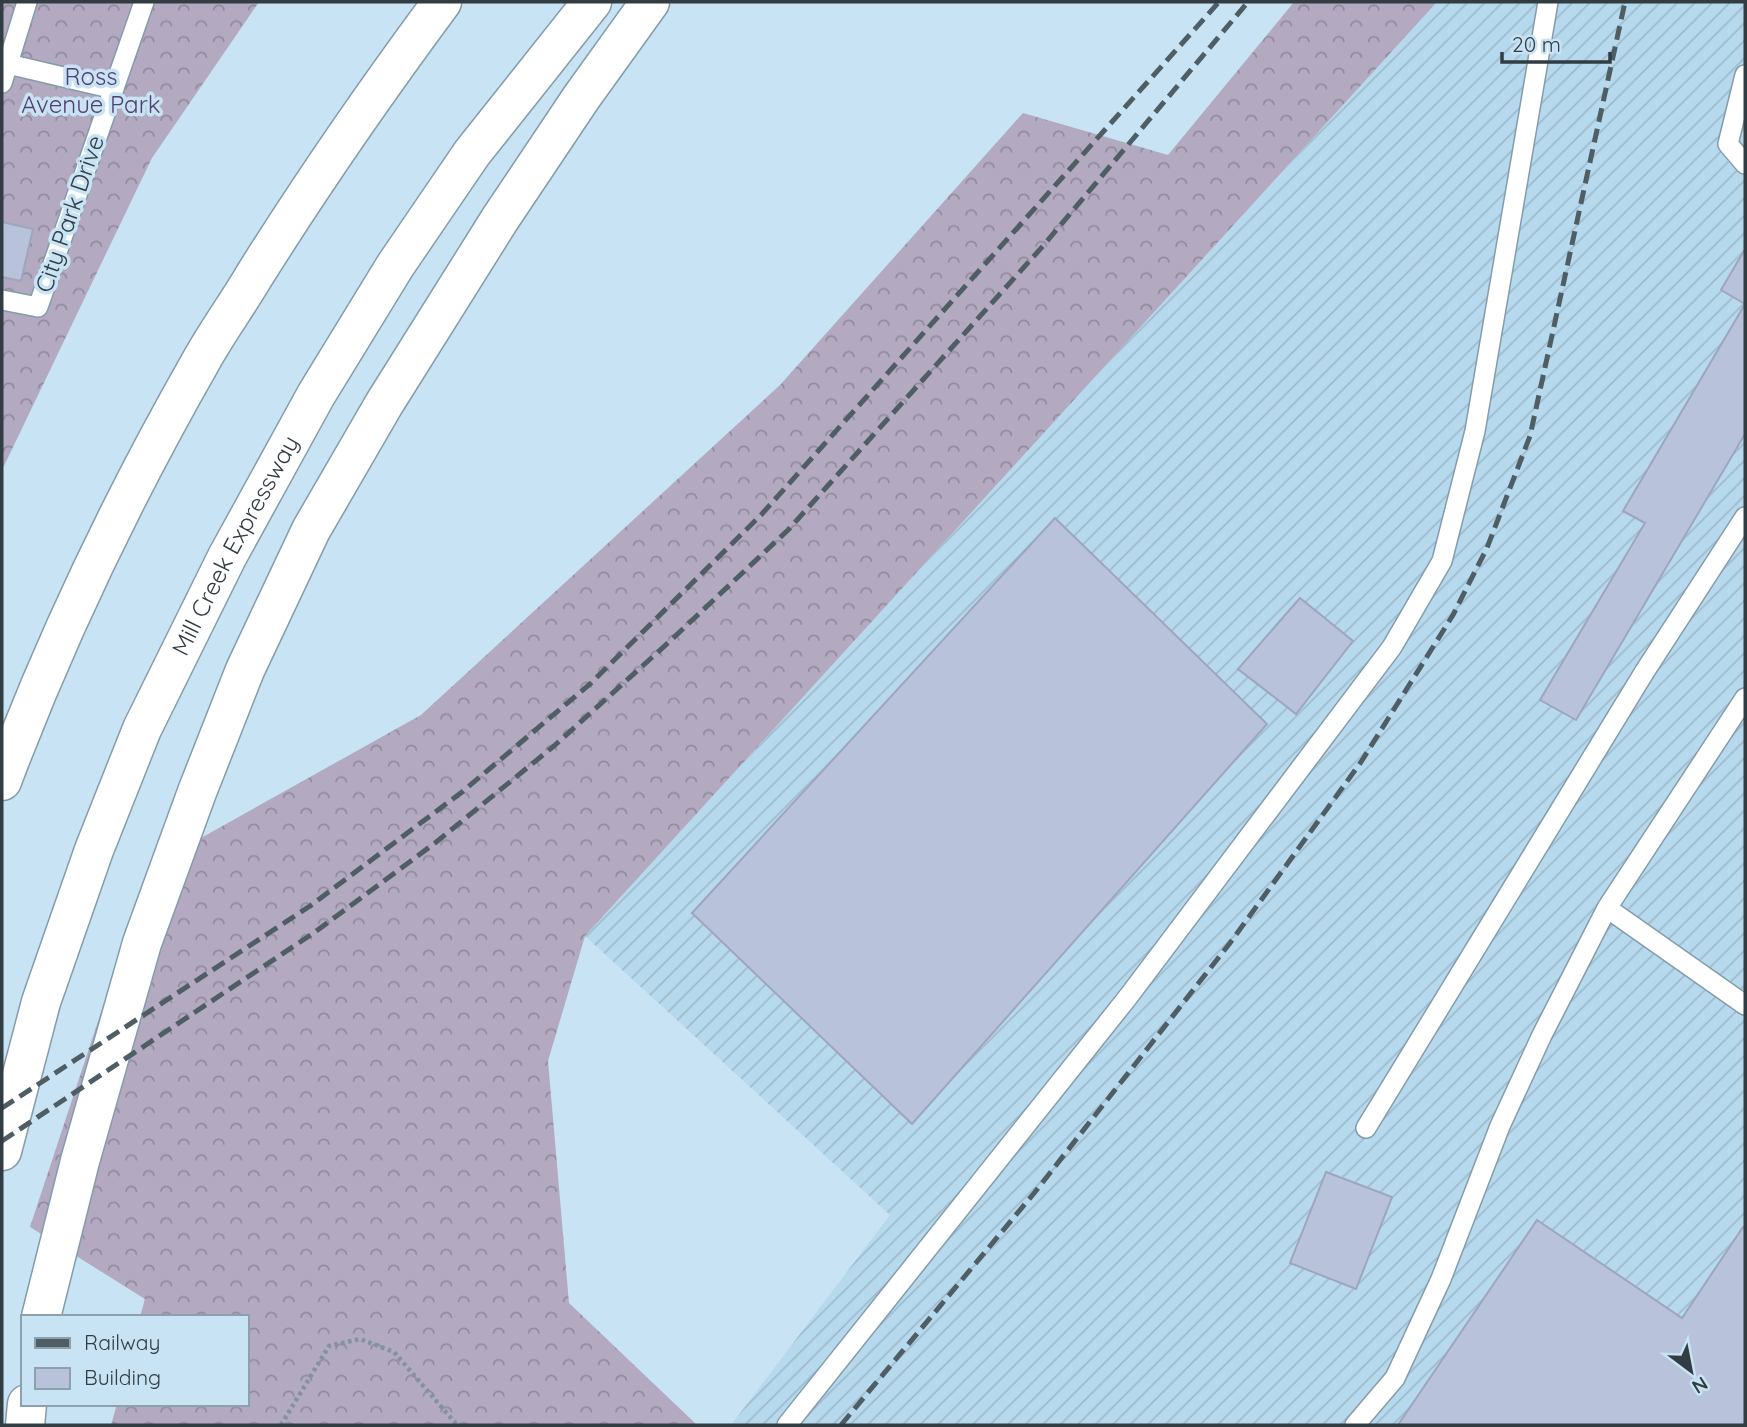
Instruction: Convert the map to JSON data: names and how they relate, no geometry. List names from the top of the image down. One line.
{"streets":{"highway":["Mill Creek Expressway"],"lane":["City Park Drive"]},"parks":["Ross Avenue Park"],"legend":["Railway","Building"],"scale_bar":"20 m","north":"bottom right"}
